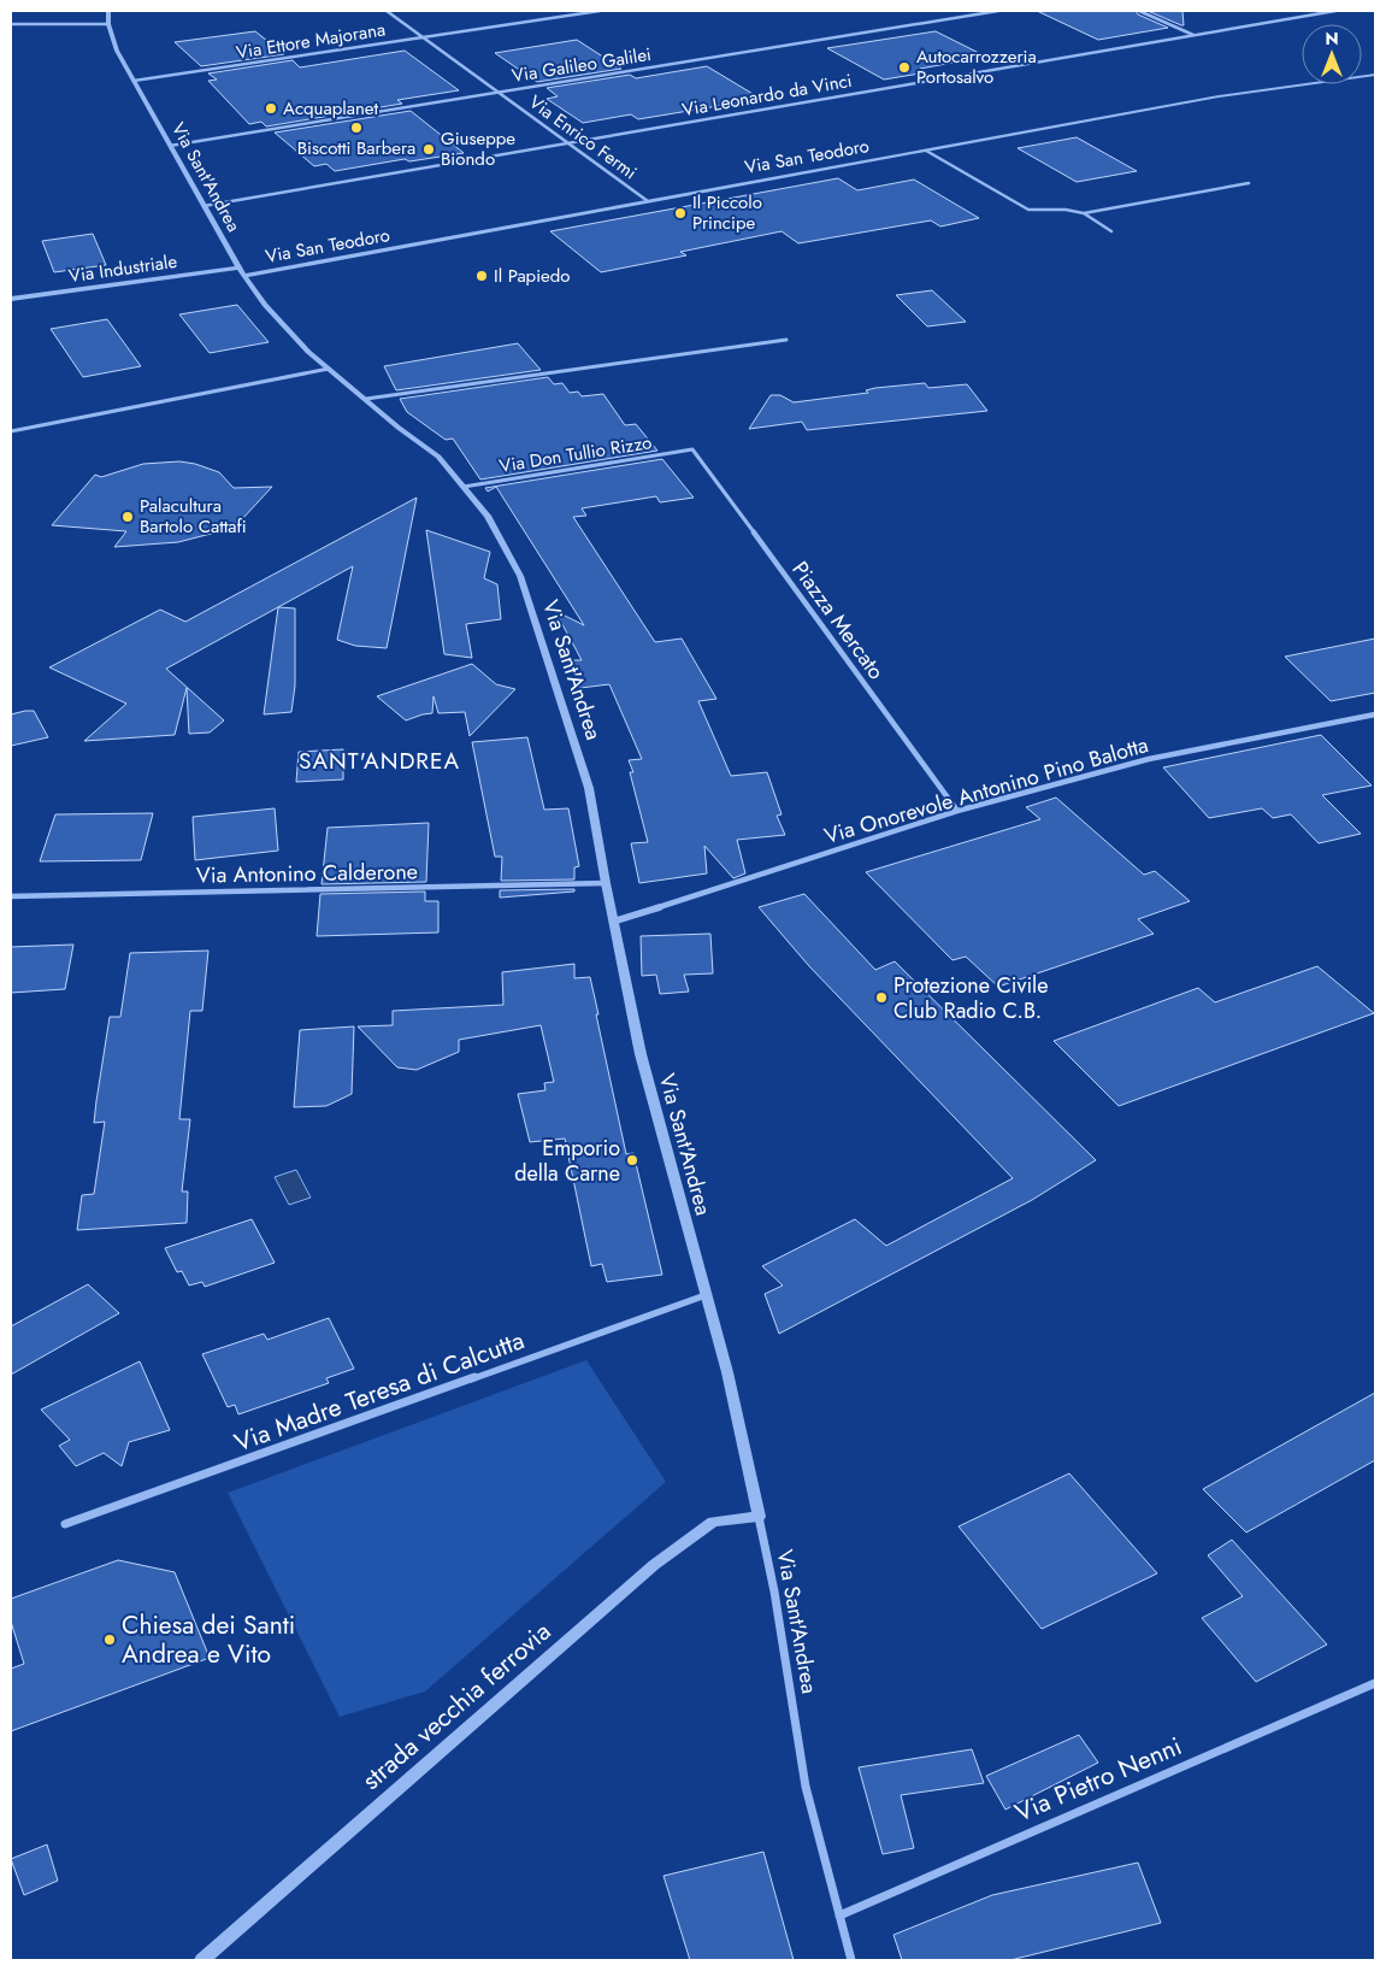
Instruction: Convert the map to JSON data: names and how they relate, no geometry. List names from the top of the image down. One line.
{"streets":{"street":["Via Ettore Majorana","Via Galileo Galilei","Via Leonardo da Vinci","Via Enrico Fermi","Via San Teodoro","Via Sant'Andrea","Via Industriale","Via Don Tullio Rizzo","Piazza Mercato","Via Onorevole Antonino Pino Balotta","Via Antonino Calderone","Via Madre Teresa di Calcutta","strada vecchia ferrovia","Via Pietro Nenni"]},"crossings":[["Via Ettore Majorana","Via Enrico Fermi"],["Via Ettore Majorana","Via Sant'Andrea"],["Via Galileo Galilei","Via Enrico Fermi"],["Via Galileo Galilei","Via Sant'Andrea"],["Via Leonardo da Vinci","Via Enrico Fermi"],["Via Leonardo da Vinci","Via Sant'Andrea"],["Via Enrico Fermi","Via San Teodoro"],["Via San Teodoro","Via Sant'Andrea"],["Via Sant'Andrea","Via Industriale"],["Via Sant'Andrea","Via Don Tullio Rizzo"],["Via Sant'Andrea","Via Onorevole Antonino Pino Balotta"],["Via Sant'Andrea","Via Antonino Calderone"],["Via Sant'Andrea","Via Madre Teresa di Calcutta"],["Via Sant'Andrea","strada vecchia ferrovia"],["Via Sant'Andrea","Via Pietro Nenni"],["Via Don Tullio Rizzo","Piazza Mercato"],["Piazza Mercato","Via Onorevole Antonino Pino Balotta"]],"districts":["SANT'ANDREA"],"places":["Autocarrozzeria Portosalvo","Acquaplanet","Biscotti Barbera","Giuseppe Biondo","Il Piccolo Principe","Il Papiedo","Palacultura Bartolo Cattafi","Protezione Civile Club Radio C.B.","Emporio della Carne","Chiesa dei Santi Andrea e Vito"],"north":"top"}
